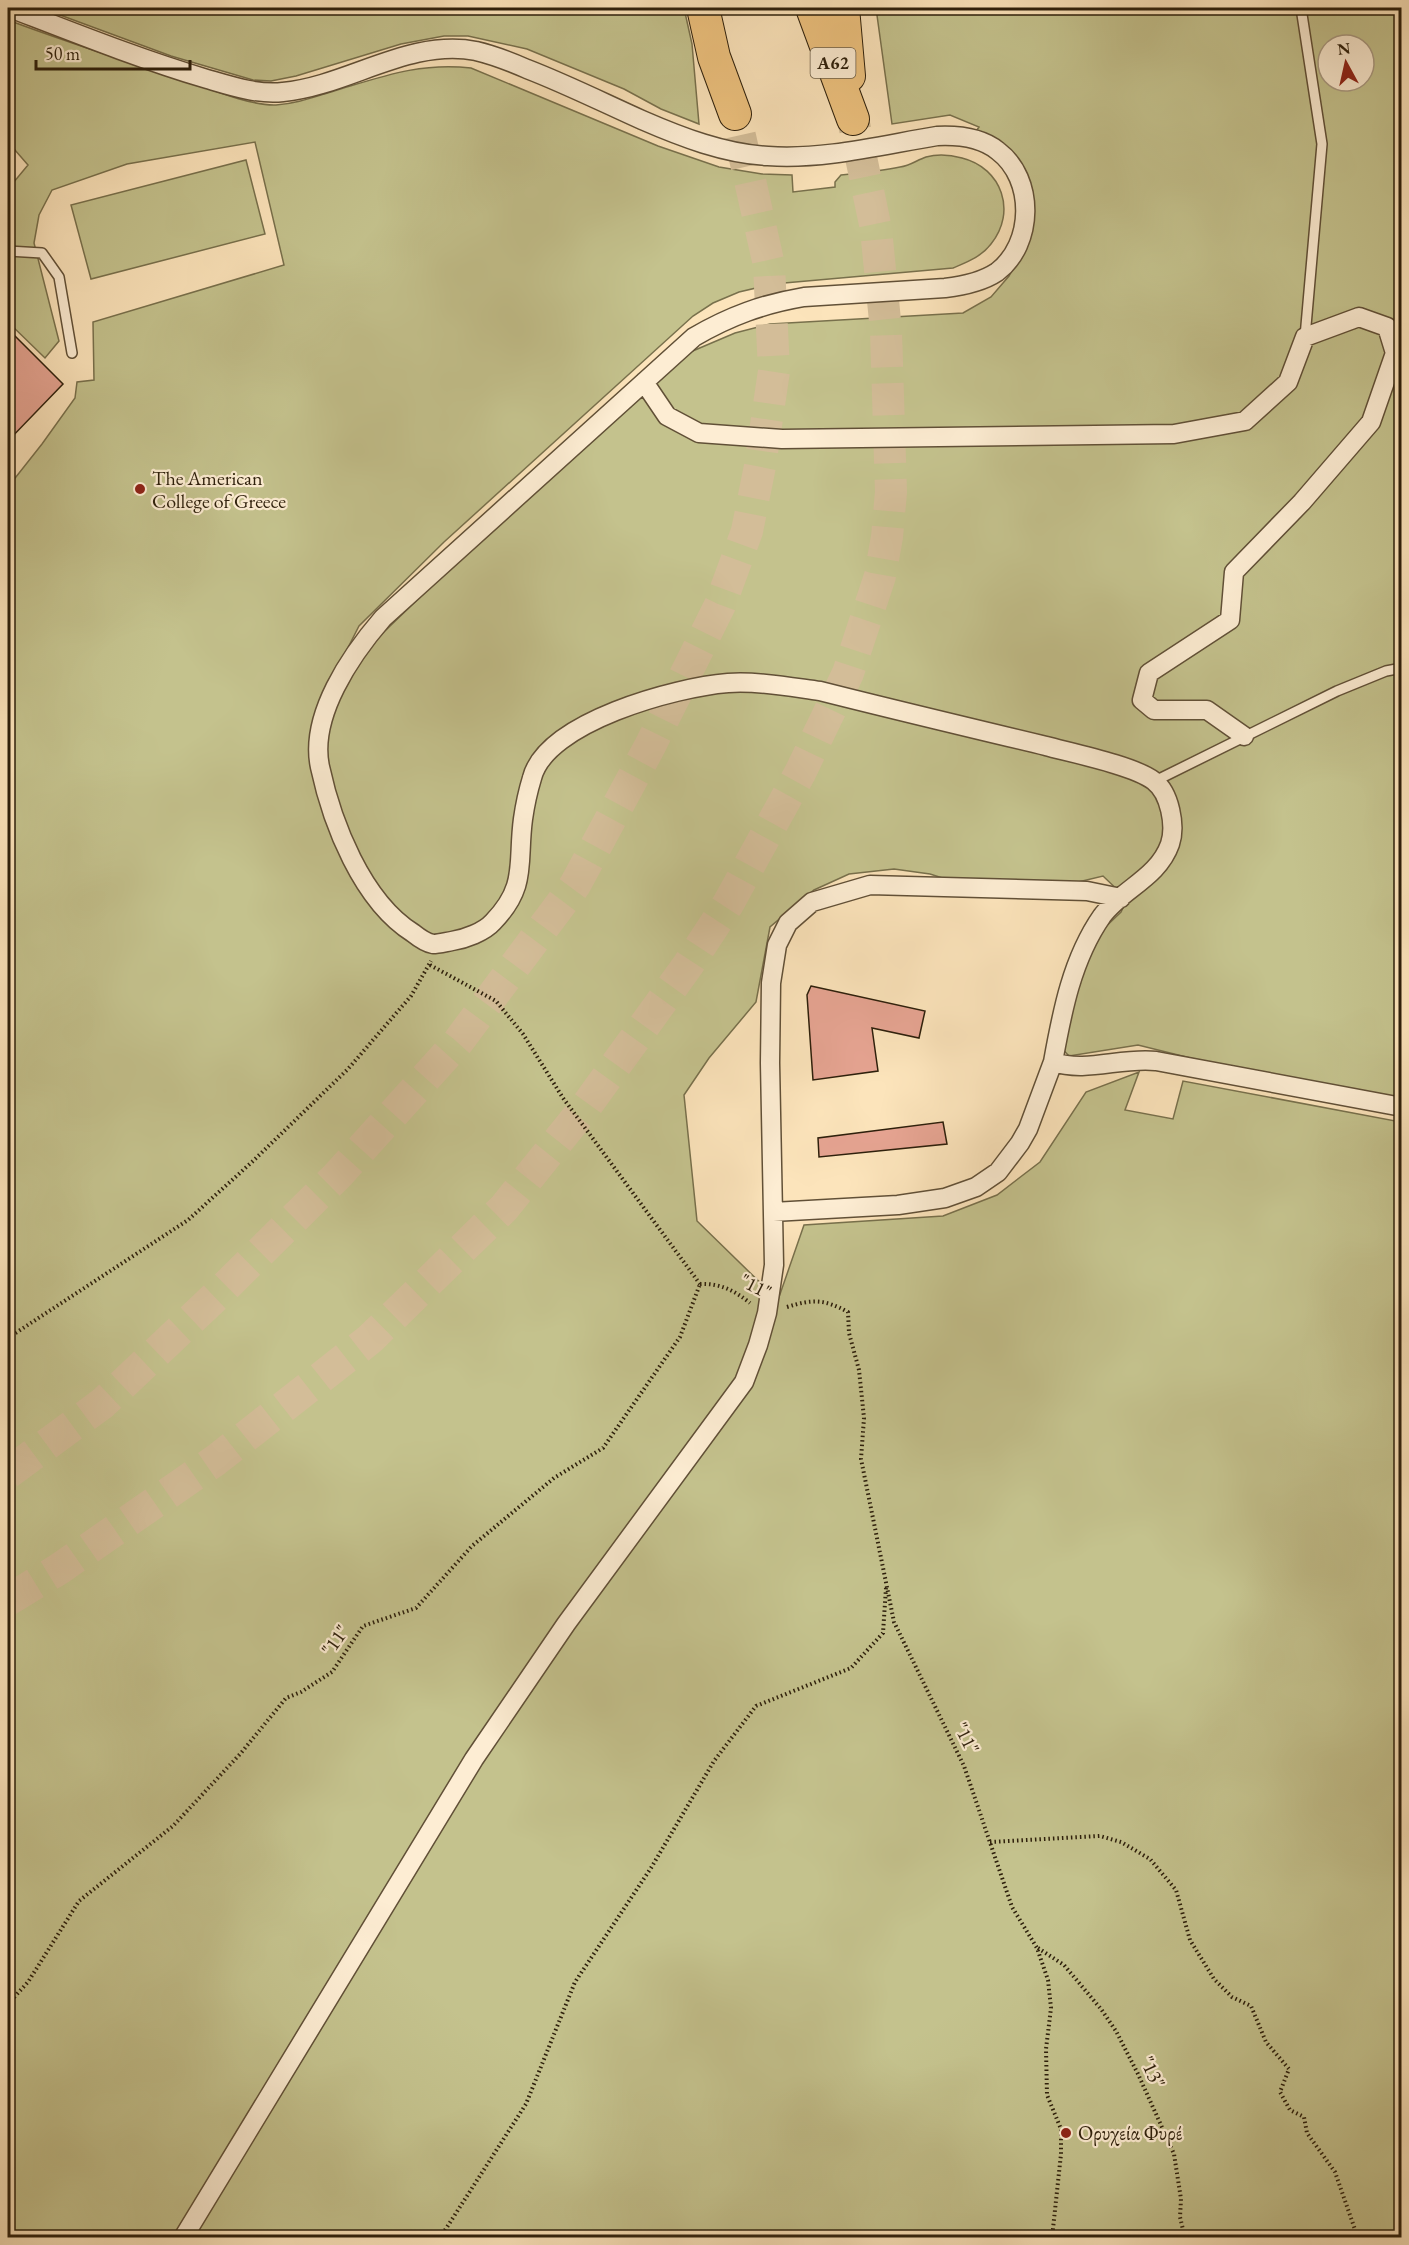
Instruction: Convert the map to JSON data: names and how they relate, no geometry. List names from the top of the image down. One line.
{"streets":{"highway":["Α62"],"path":["\"11\"","\"13\""]},"crossings":[["\"11\"","\"13\""]],"places":["The American College of Greece","Ορυχεία Φυρέ"],"scale_bar":"50 m","north":"top"}
